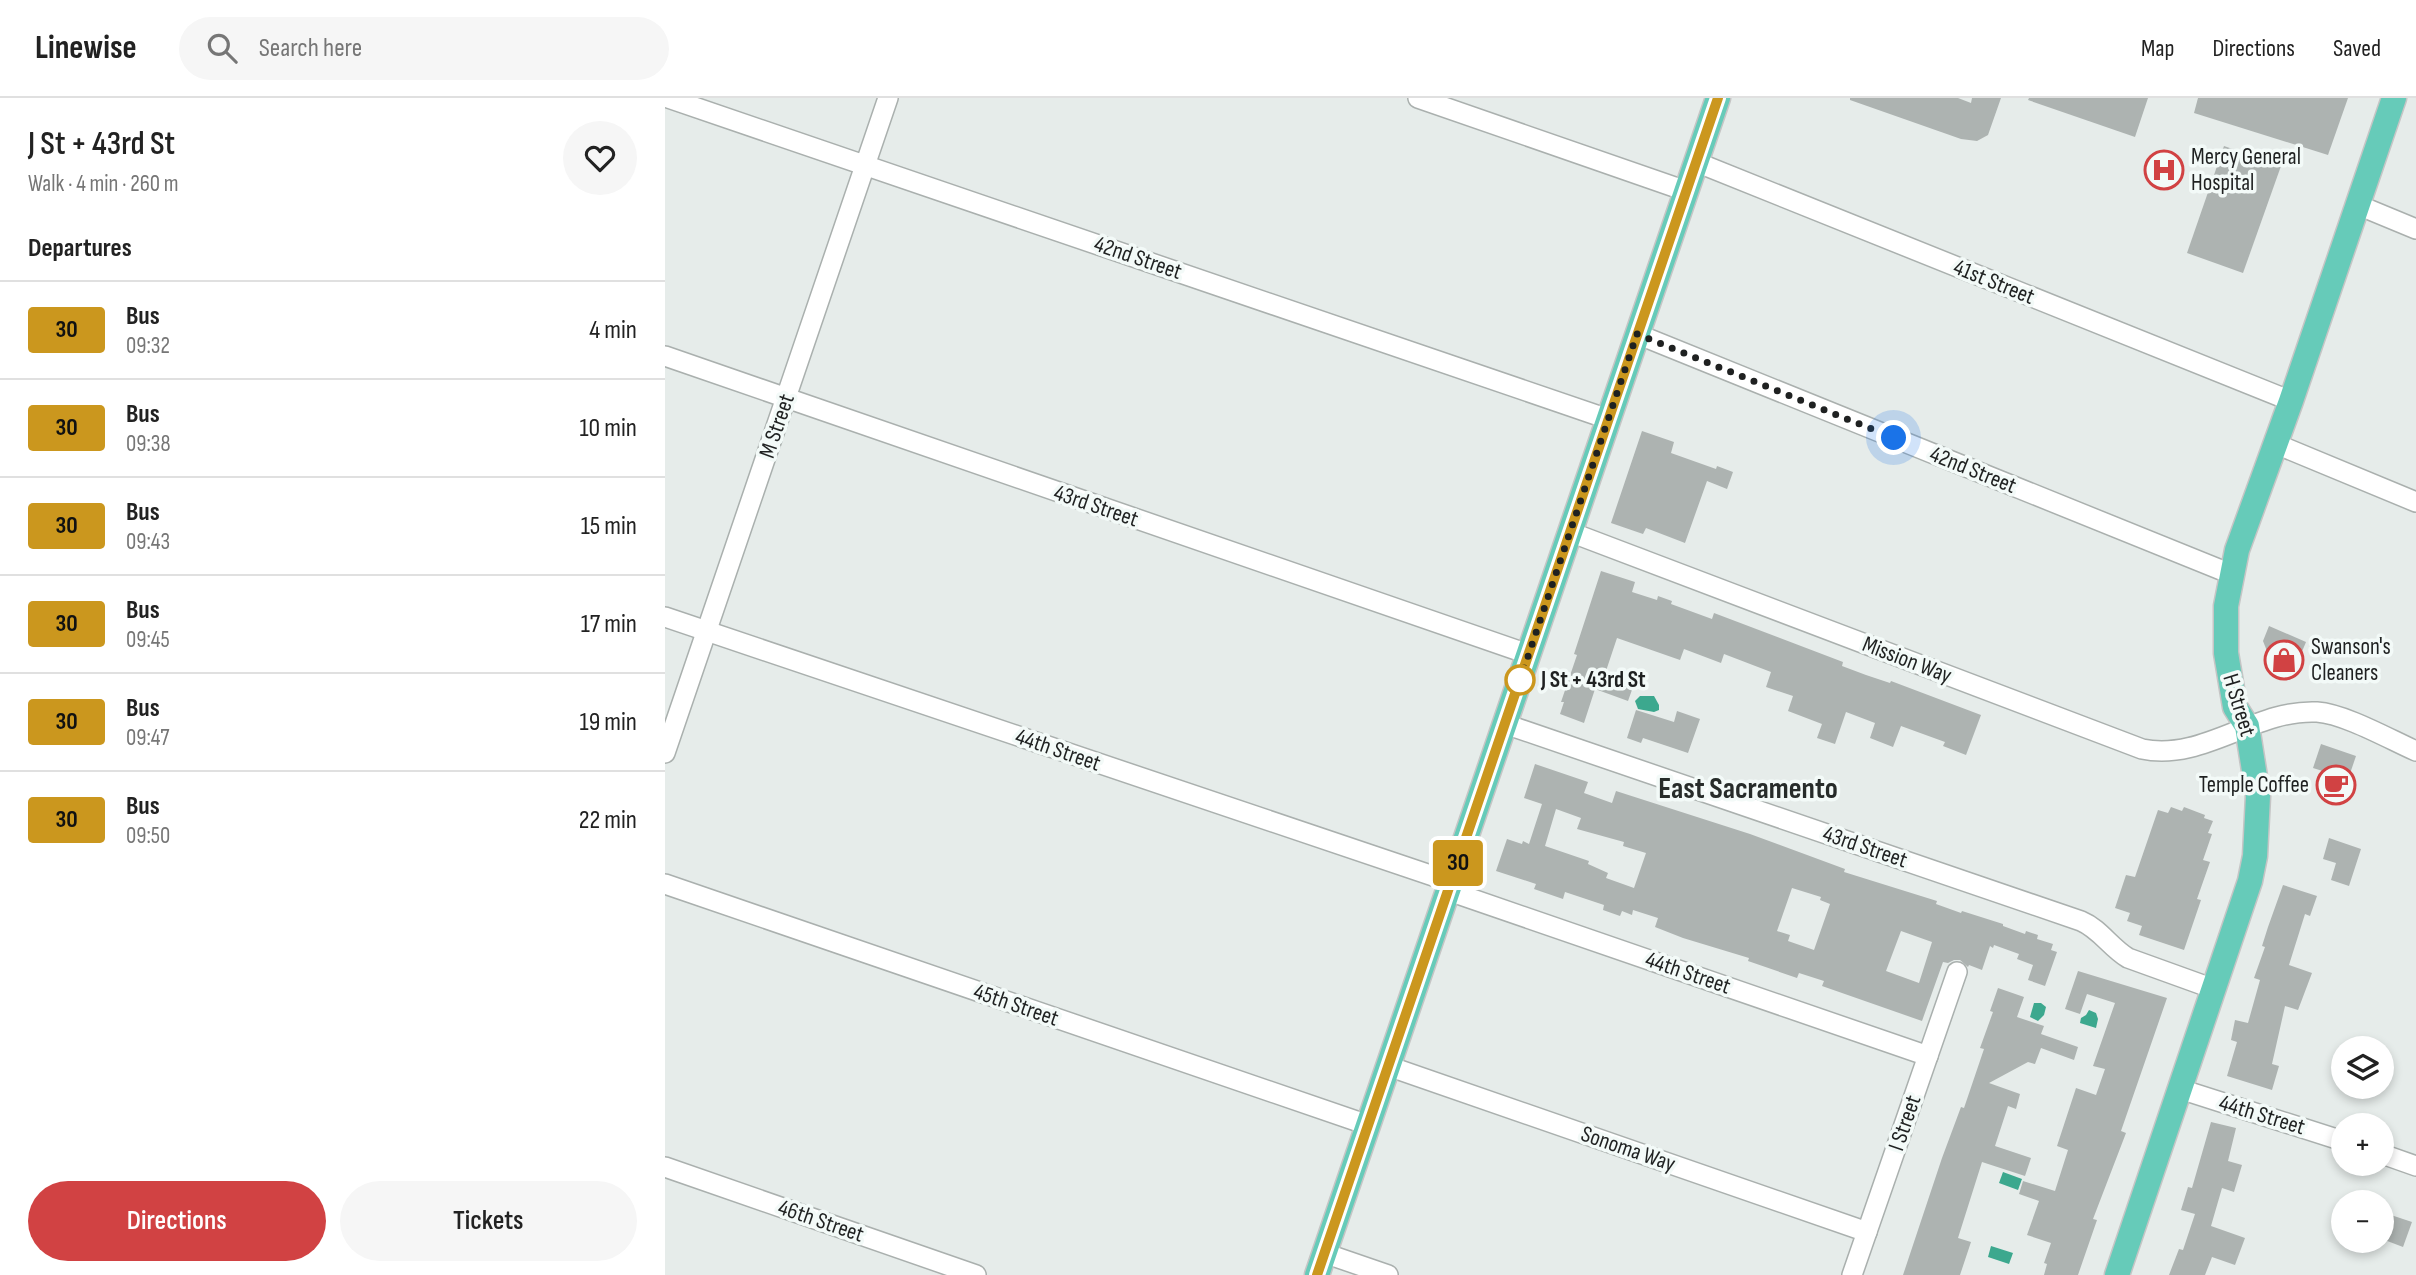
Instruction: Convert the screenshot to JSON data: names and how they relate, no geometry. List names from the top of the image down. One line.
{"streets":{"main road":["H Street"],"street":["42nd Street","41st Street","M Street","43rd Street","Mission Way","44th Street","45th Street","I Street","Sonoma Way","46th Street"]},"crossings":[["42nd Street","M Street"],["42nd Street","H Street"],["41st Street","H Street"],["M Street","43rd Street"],["M Street","44th Street"],["43rd Street","H Street"],["Mission Way","H Street"],["H Street","44th Street"],["44th Street","I Street"],["I Street","Sonoma Way"]],"districts":["East Sacramento"],"places":{"hospital":["Mercy General Hospital"],"shop":["Swanson's Cleaners"],"other":["J St + 43rd St"],"cafe":["Temple Coffee"]},"lines":["bus line 30"],"page":{"header":"Linewise","search":"Search here","nav":["Map","Directions","Saved"],"heading":[["J St + 43rd St","Walk · 4 min · 260 m"],"Departures"],"on_map":"30","list":[{"mark":"30","name":"Bus","note":"09:32","value":"4 min"},{"mark":"30","name":"Bus","note":"09:38","value":"10 min"},{"mark":"30","name":"Bus","note":"09:43","value":"15 min"},{"mark":"30","name":"Bus","note":"09:45","value":"17 min"},{"mark":"30","name":"Bus","note":"09:47","value":"19 min"},{"mark":"30","name":"Bus","note":"09:50","value":"22 min"}],"map_buttons":["+","−"],"buttons":["Directions","Tickets"]}}
